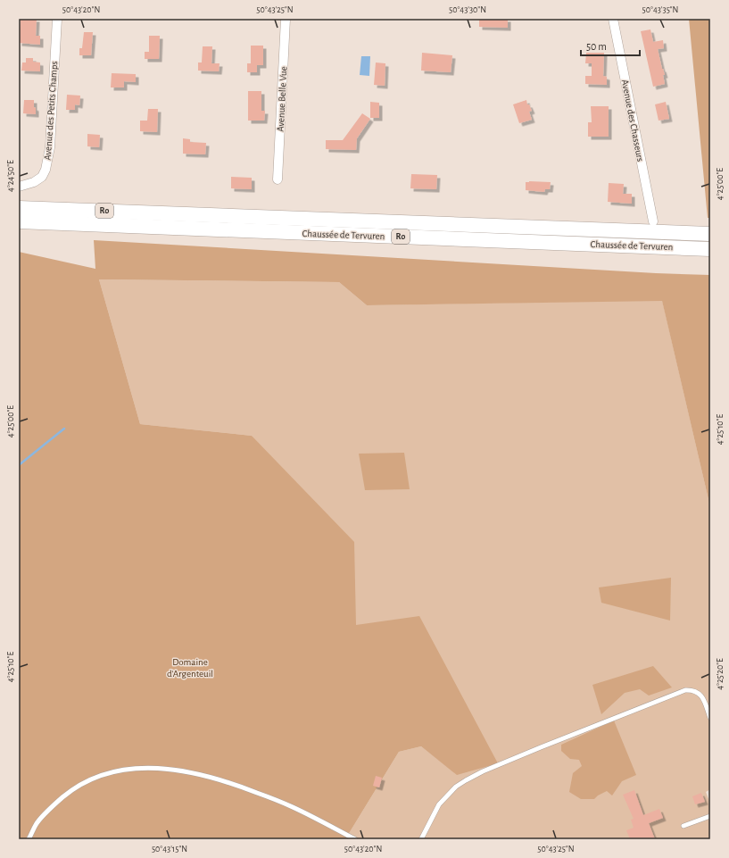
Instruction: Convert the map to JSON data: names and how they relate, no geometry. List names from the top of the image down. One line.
{"streets":{"highway":["R0","Chaussée de Tervuren"],"street":["Avenue Belle Vue","Avenue des Petits Champs","Avenue des Chasseurs"]},"crossings":[["R0","Chaussée de Tervuren"]],"parks":["Domaine d'Argenteuil"],"scale_bar":"50 m","coordinates":["50°43'20\"N","50°43'25\"N","50°43'30\"N","50°43'35\"N","4°24'50\"E","4°25'00\"E","4°25'10\"E","4°25'20\"E","50°43'15\"N"]}
